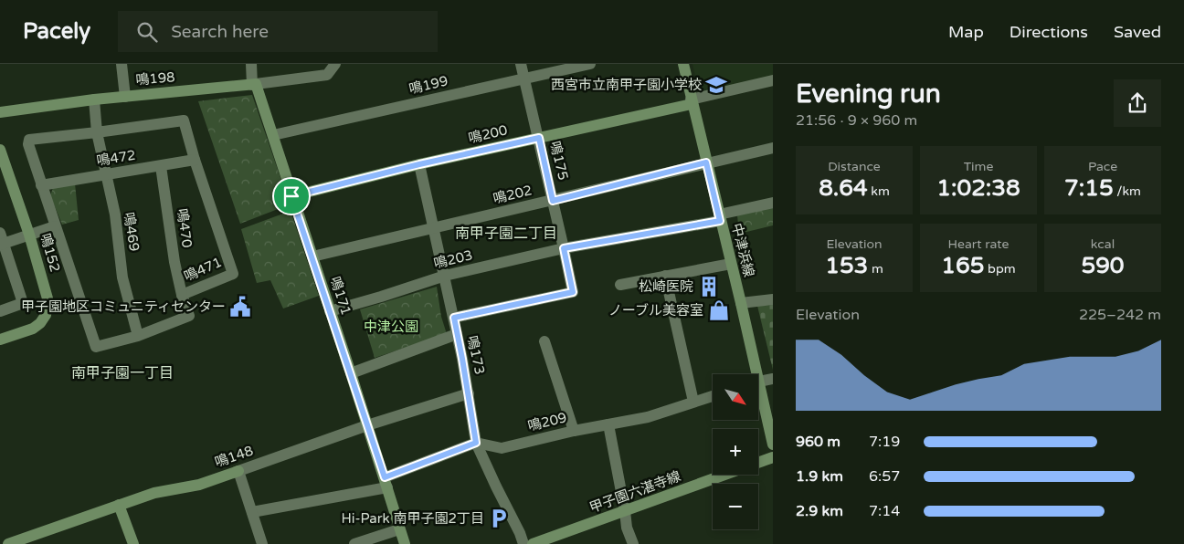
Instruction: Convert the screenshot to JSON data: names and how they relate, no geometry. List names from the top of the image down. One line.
{"streets":{"street":["鳴198","鳴199","鳴200","鳴472","鳴175","鳴202","鳴470","鳴469","中津浜線","鳴152","鳴203","鳴471","鳴171","鳴173","鳴209","鳴148","甲子園六湛寺線"]},"crossings":[["鳴198","鳴171"],["鳴199","鳴175"],["鳴199","鳴171"],["鳴200","鳴175"],["鳴200","中津浜線"],["鳴200","鳴171"],["鳴200","鳴173"],["鳴472","鳴470"],["鳴472","鳴469"],["鳴472","鳴471"],["鳴175","鳴202"],["鳴175","鳴203"],["鳴175","鳴173"],["鳴202","中津浜線"],["鳴202","鳴171"],["鳴202","鳴173"],["鳴470","鳴471"],["鳴469","鳴471"],["中津浜線","鳴203"],["鳴203","鳴171"],["鳴203","鳴173"],["鳴171","鳴148"],["鳴173","鳴209"],["鳴173","鳴148"]],"districts":["南甲子園二丁目","南甲子園一丁目"],"parks":["中津公園"],"places":{"school or university":["西宮市立南甲子園小学校"],"building":["松崎医院"],"public building":["甲子園地区コミュニティセンター"],"shop":["ノーブル美容室"],"parking":["Hi-Park 南甲子園2丁目"]},"north":"bottom right","page":{"header":"Pacely","search":"Search here","nav":["Map","Directions","Saved"],"heading":["Evening run","21:56 · 9 × 960 m"],"stats":[["Distance","8.64 km"],["Time","1:02:38"],["Pace","7:15 /km"],["Elevation","153 m"],["Heart rate","165 bpm"],["kcal","590"]],"chart":["Elevation","225–242 m"],"map_buttons":["+","−"],"list":[{"name":"960 m","note":"7:19"},{"name":"1.9 km","note":"6:57"},{"name":"2.9 km","note":"7:14"}]}}
